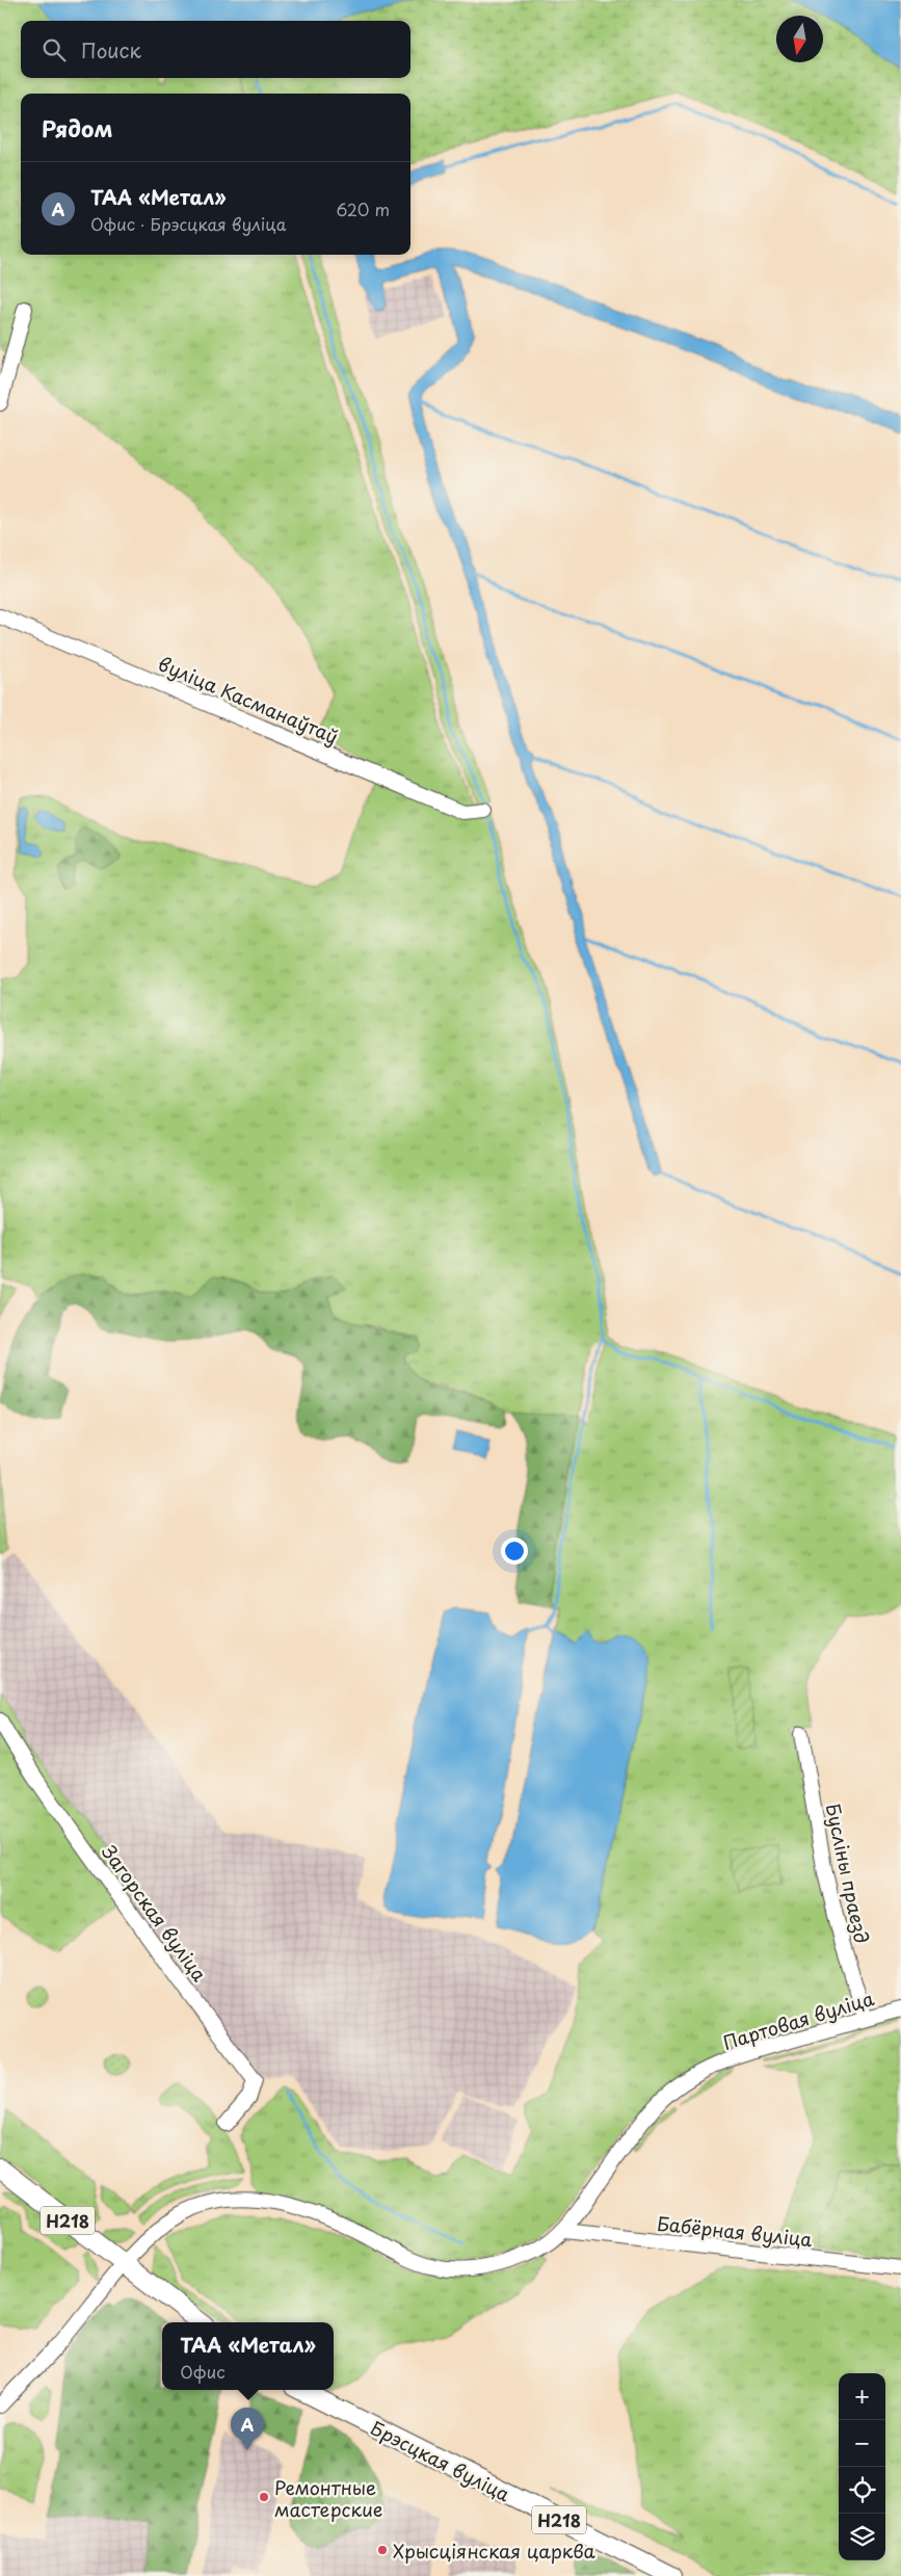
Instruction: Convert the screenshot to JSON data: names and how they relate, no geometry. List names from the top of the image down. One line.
{"streets":{"main road":["Н218","Брэсцкая вуліца"],"street":["вуліца Касманаўтаў","Бусліны праезд","Загорская вуліца","Партовая вуліца","Бабёрная вуліца"]},"crossings":[["Бусліны праезд","Партовая вуліца"],["Партовая вуліца","Бабёрная вуліца"]],"places":["Ремонтные мастерские","Хрысціянская царква"],"north":"bottom","page":{"search":"Поиск","heading":"Рядом","list":[{"mark":"A","name":"ТАА «Метал»","note":"Офис · Брэсцкая вуліца","value":"620 m"}],"popup":["ТАА «Метал»","Офис"],"map_buttons":["+","−"],"pins":"A"}}
